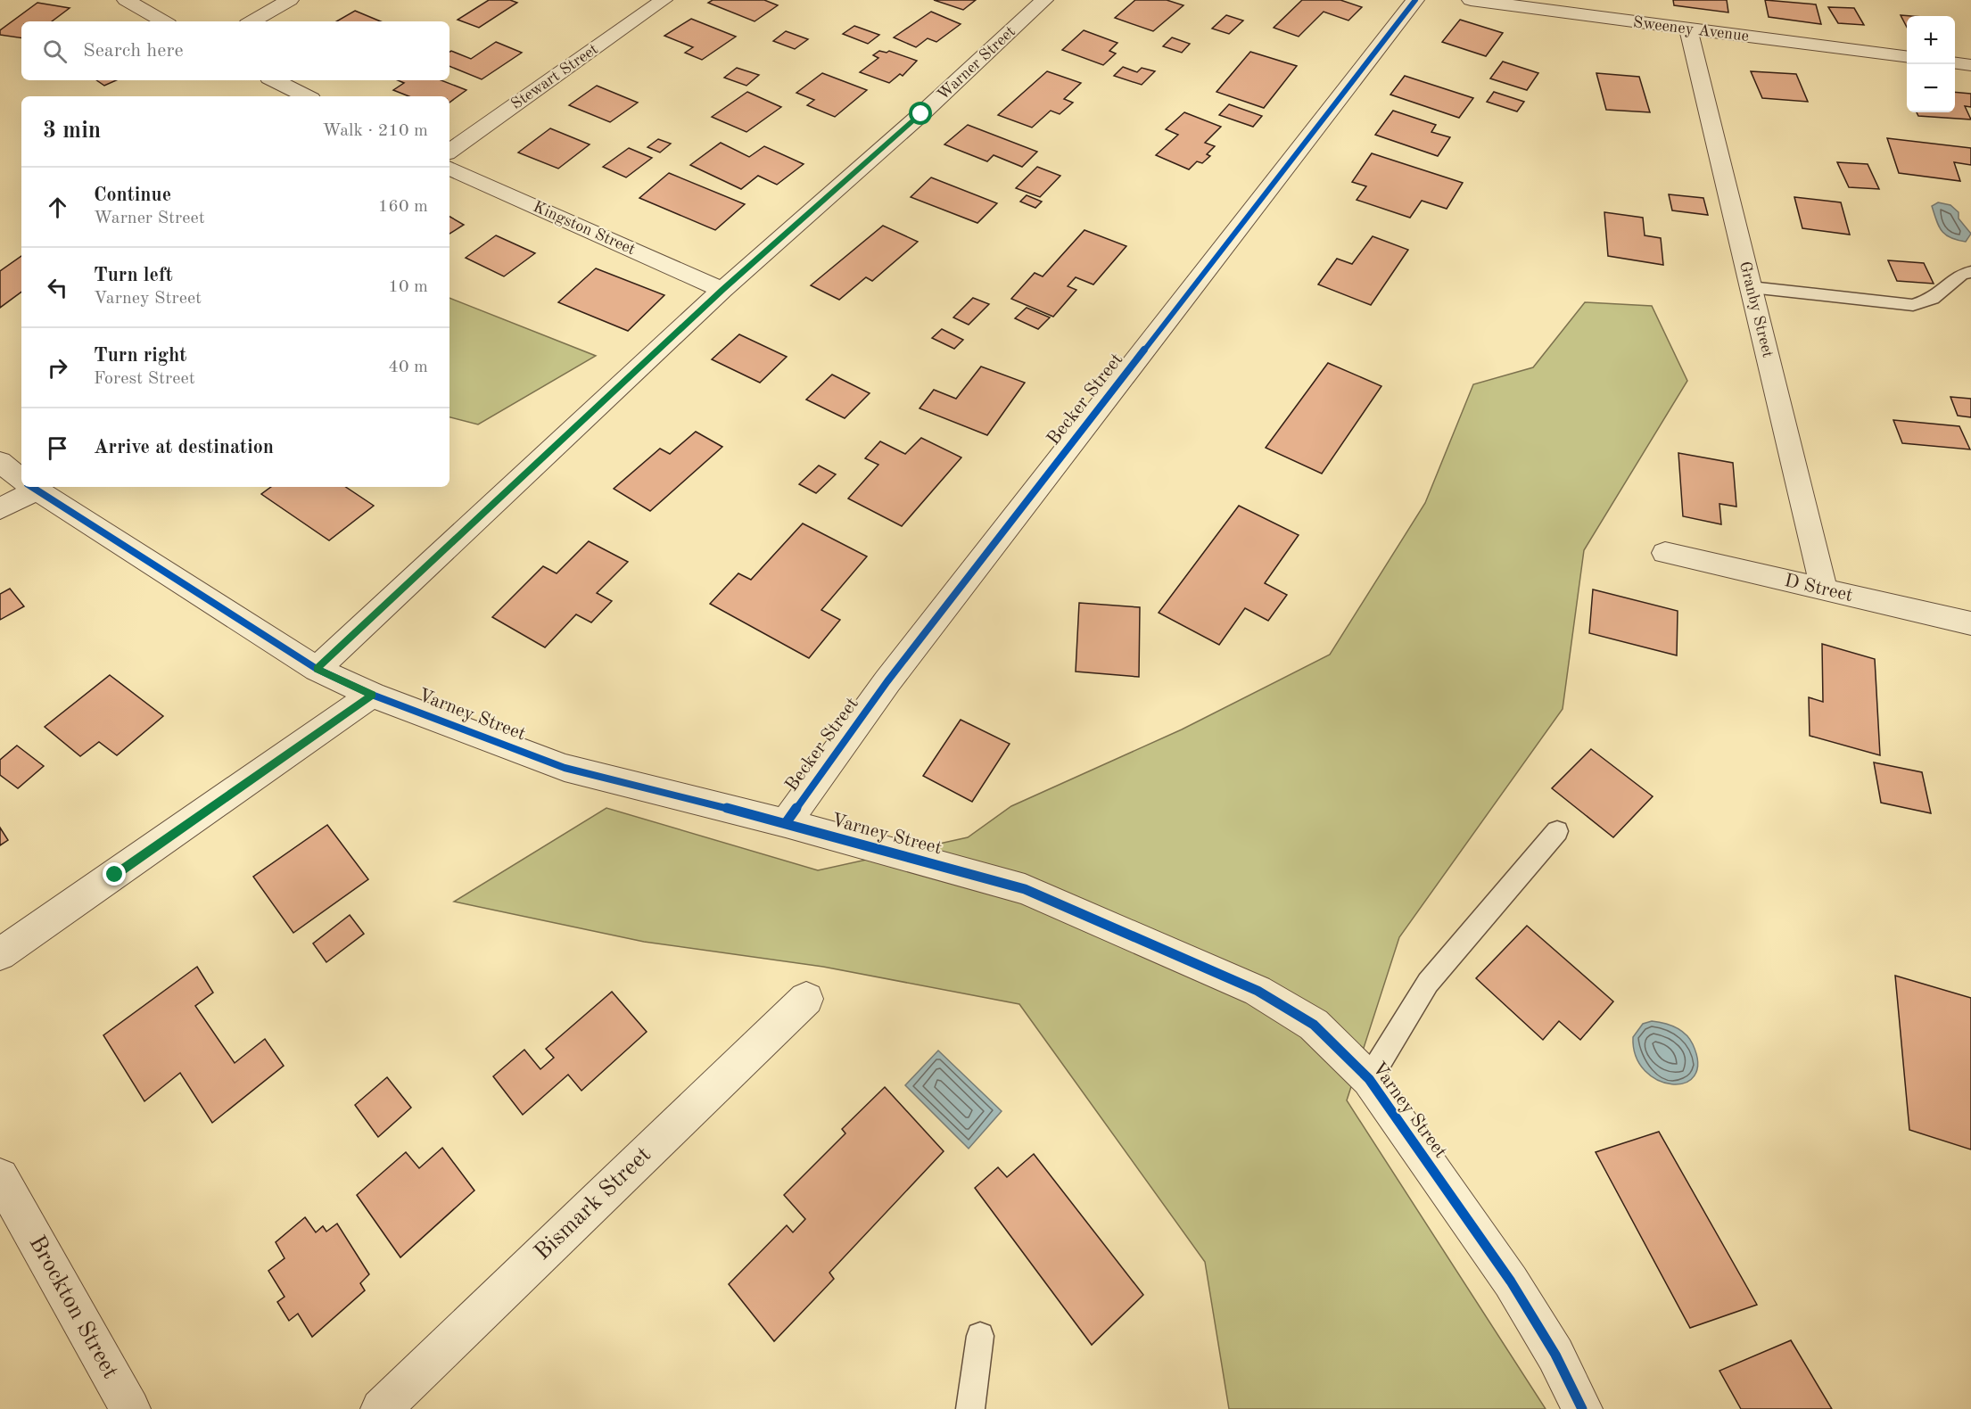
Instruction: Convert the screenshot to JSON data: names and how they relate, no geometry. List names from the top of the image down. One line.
{"streets":{"street":["Sweeney Avenue","Warner Street","Stewart Street","Kingston Street","Granby Street","Becker Street","D Street","Varney Street","Bismark Street","Brockton Street"]},"crossings":[["Sweeney Avenue","Granby Street"],["Warner Street","Kingston Street"],["Warner Street","Varney Street"],["Granby Street","D Street"],["Becker Street","Varney Street"]],"page":{"map_buttons":["+","−"],"search":"Search here","heading":["3 min","Walk · 210 m"],"list":[["Continue","Warner Street","160 m"],["Turn left","Varney Street","10 m"],["Turn right","Forest Street","40 m"],"Arrive at destination"]}}
